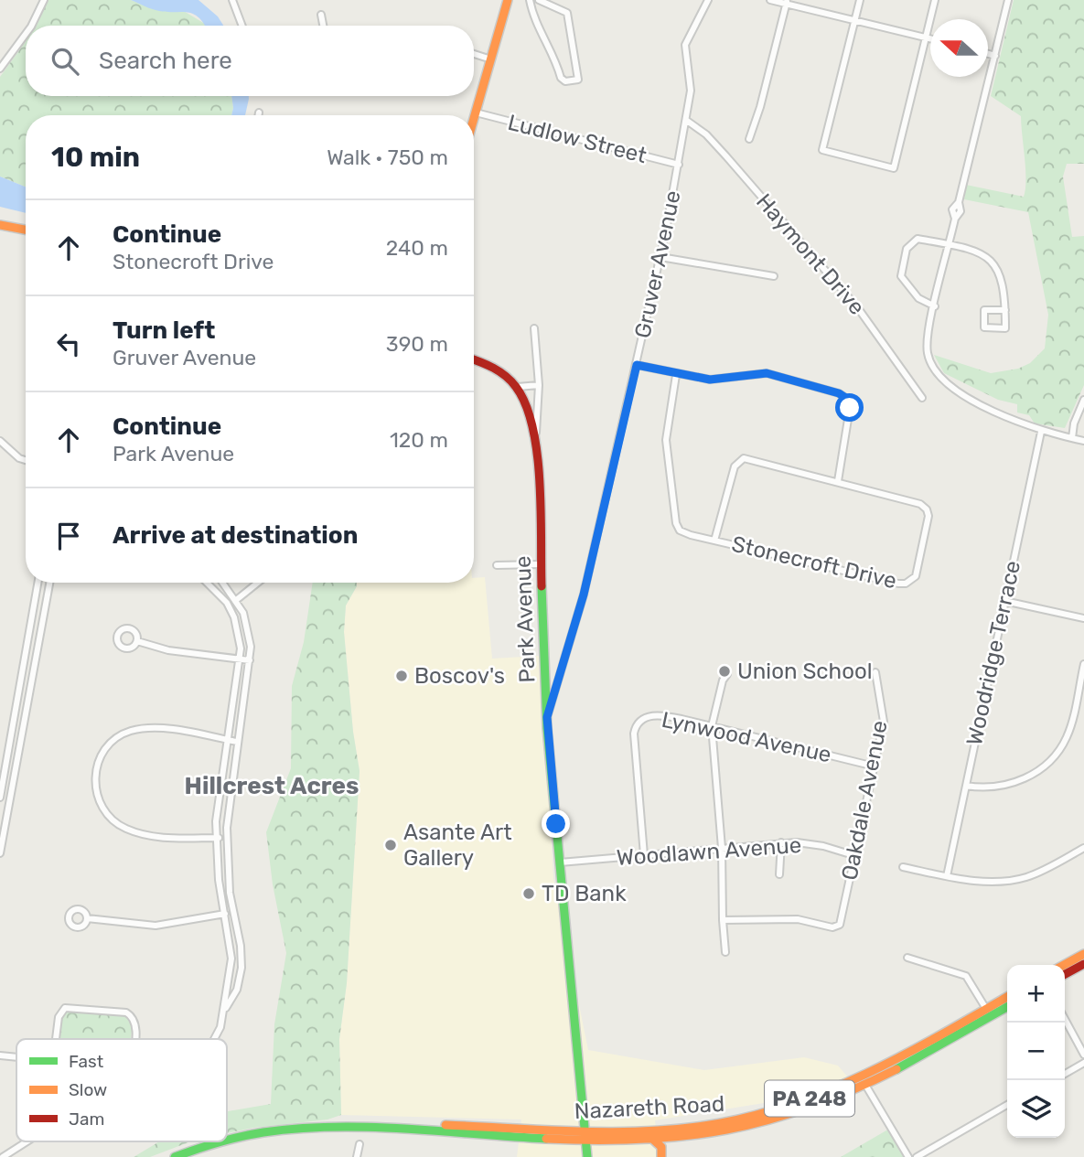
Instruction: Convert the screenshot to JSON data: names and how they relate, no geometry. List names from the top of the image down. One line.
{"streets":{"main road":["Park Avenue","PA 248","Nazareth Road"],"street":["Ludlow Street","Haymont Drive","Gruver Avenue","Stonecroft Drive","Woodridge Terrace","Lynwood Avenue","Oakdale Avenue","Woodlawn Avenue"]},"crossings":[["Ludlow Street","Gruver Avenue"],["Haymont Drive","Gruver Avenue"],["Gruver Avenue","Park Avenue"],["Park Avenue","Woodlawn Avenue"],["Park Avenue","Nazareth Road"],["Lynwood Avenue","Oakdale Avenue"],["Lynwood Avenue","Woodlawn Avenue"],["Oakdale Avenue","Woodlawn Avenue"]],"districts":["Hillcrest Acres"],"places":["Union School","Boscov's","Asante Art Gallery","TD Bank"],"legend":["Fast","Slow","Jam"],"north":"left","page":{"search":"Search here","heading":["10 min","Walk · 750 m"],"list":[["Continue","Stonecroft Drive","240 m"],["Turn left","Gruver Avenue","390 m"],["Continue","Park Avenue","120 m"],"Arrive at destination"],"map_buttons":["+","−"]}}
